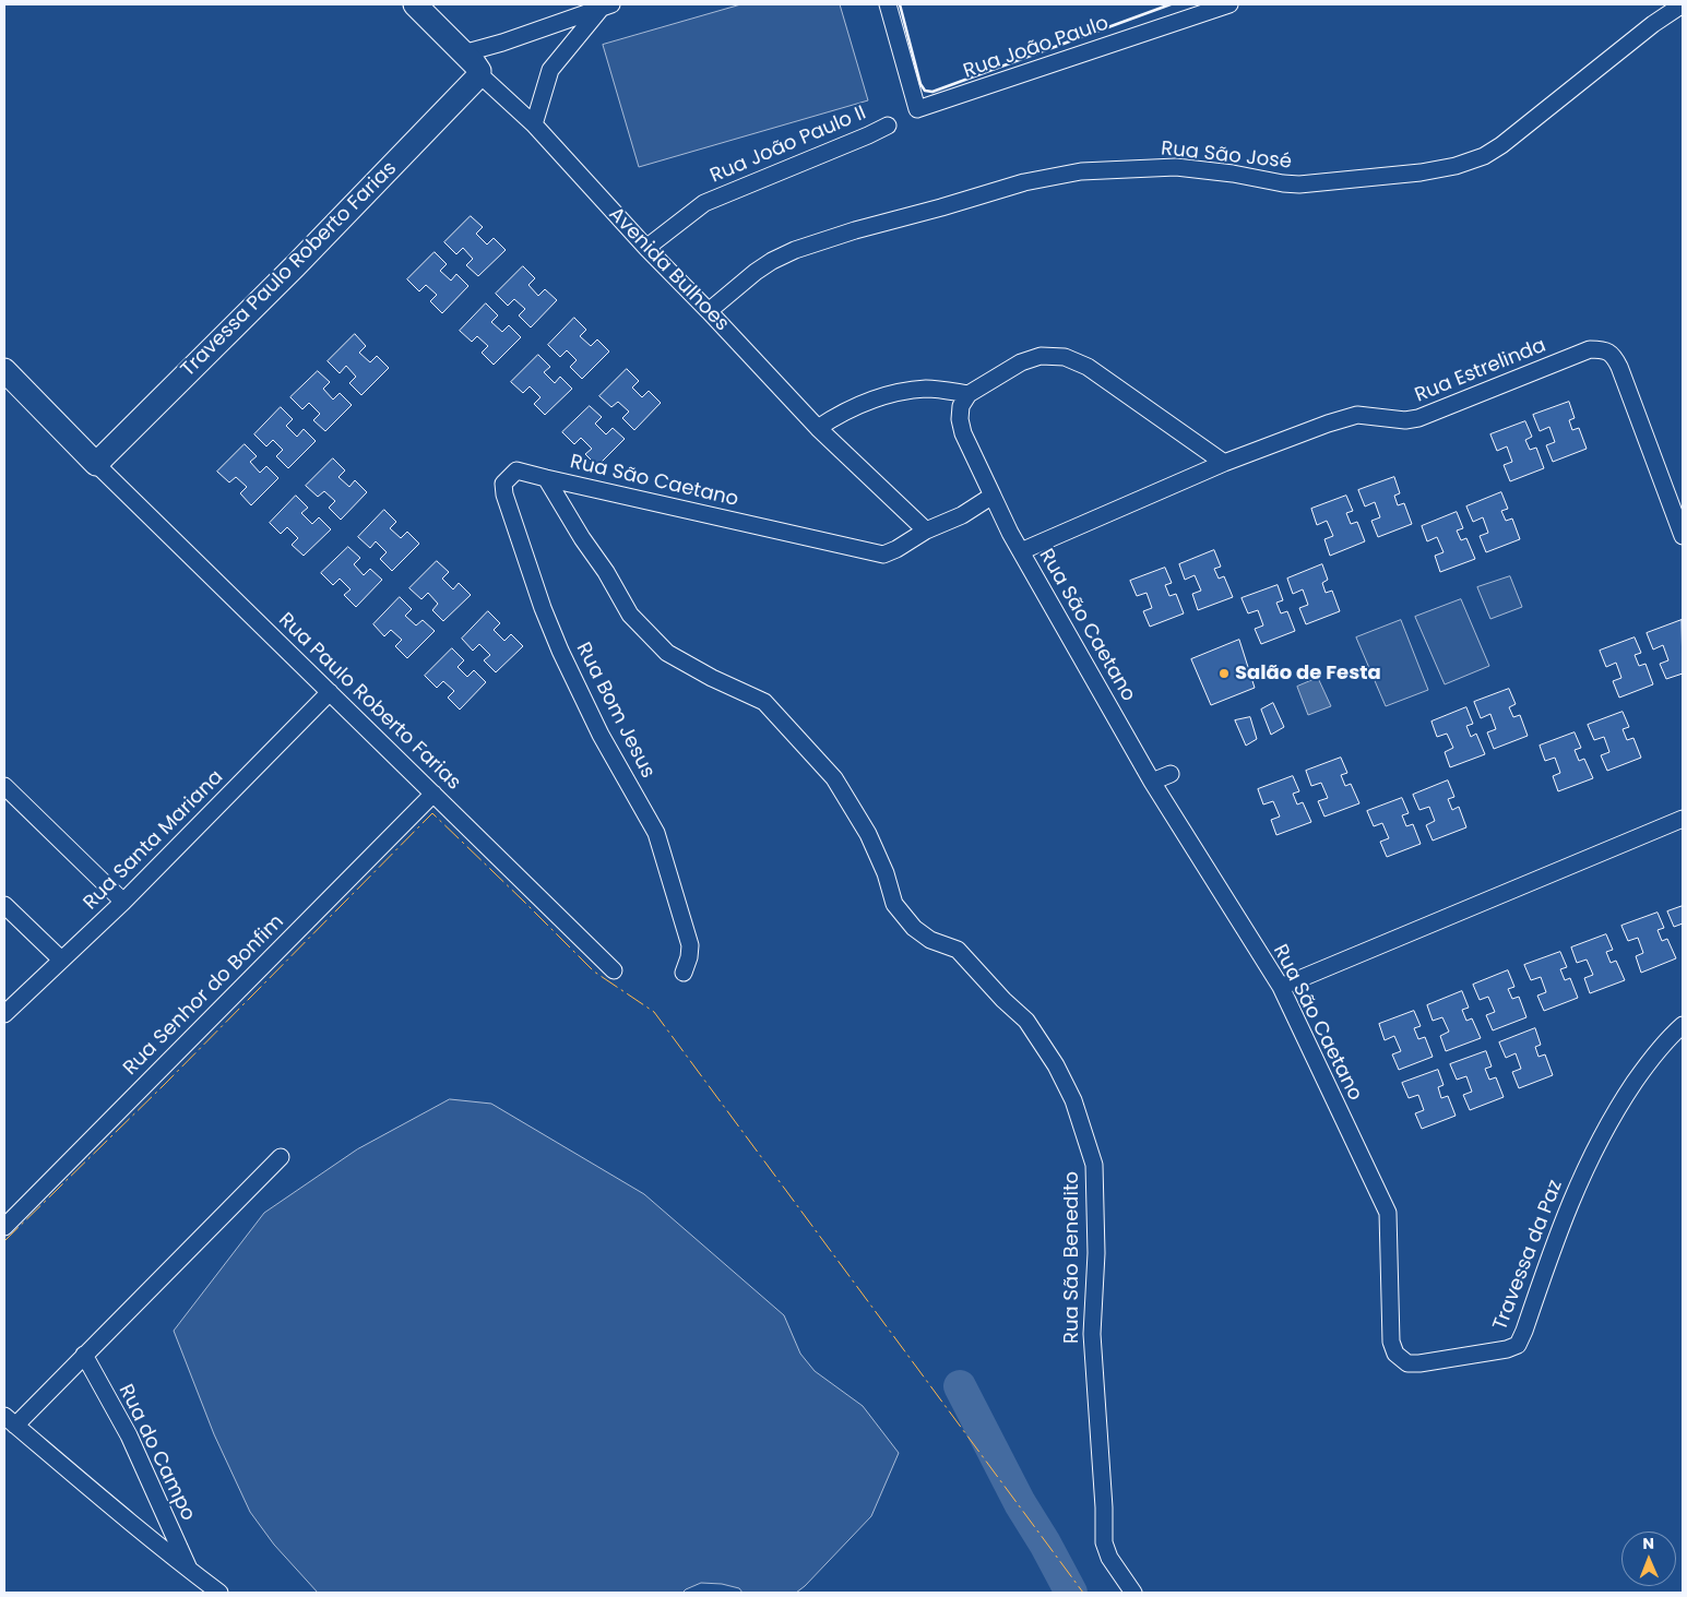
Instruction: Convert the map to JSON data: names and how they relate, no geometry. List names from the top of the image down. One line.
{"streets":{"street":["Rua João Paulo","Rua João Paulo II","Rua São José","Travessa Paulo Roberto Farias","Avenida Bulhoes","Rua Estrelinda","Rua São Caetano","Rua Paulo Roberto Farias","Rua Bom Jesus","Rua Santa Mariana","Rua Senhor do Bonfim","Travessa da Paz","Rua São Benedito","Rua do Campo"]},"crossings":[["Rua João Paulo II","Avenida Bulhoes"],["Rua São José","Avenida Bulhoes"],["Travessa Paulo Roberto Farias","Avenida Bulhoes"],["Travessa Paulo Roberto Farias","Rua Paulo Roberto Farias"],["Avenida Bulhoes","Rua São Caetano"],["Rua Estrelinda","Rua São Caetano"],["Rua São Caetano","Rua Bom Jesus"],["Rua São Caetano","Travessa da Paz"],["Rua São Caetano","Rua São Benedito"],["Rua Paulo Roberto Farias","Rua Santa Mariana"],["Rua Paulo Roberto Farias","Rua Senhor do Bonfim"]],"places":["Salão de Festa"],"north":"top"}
